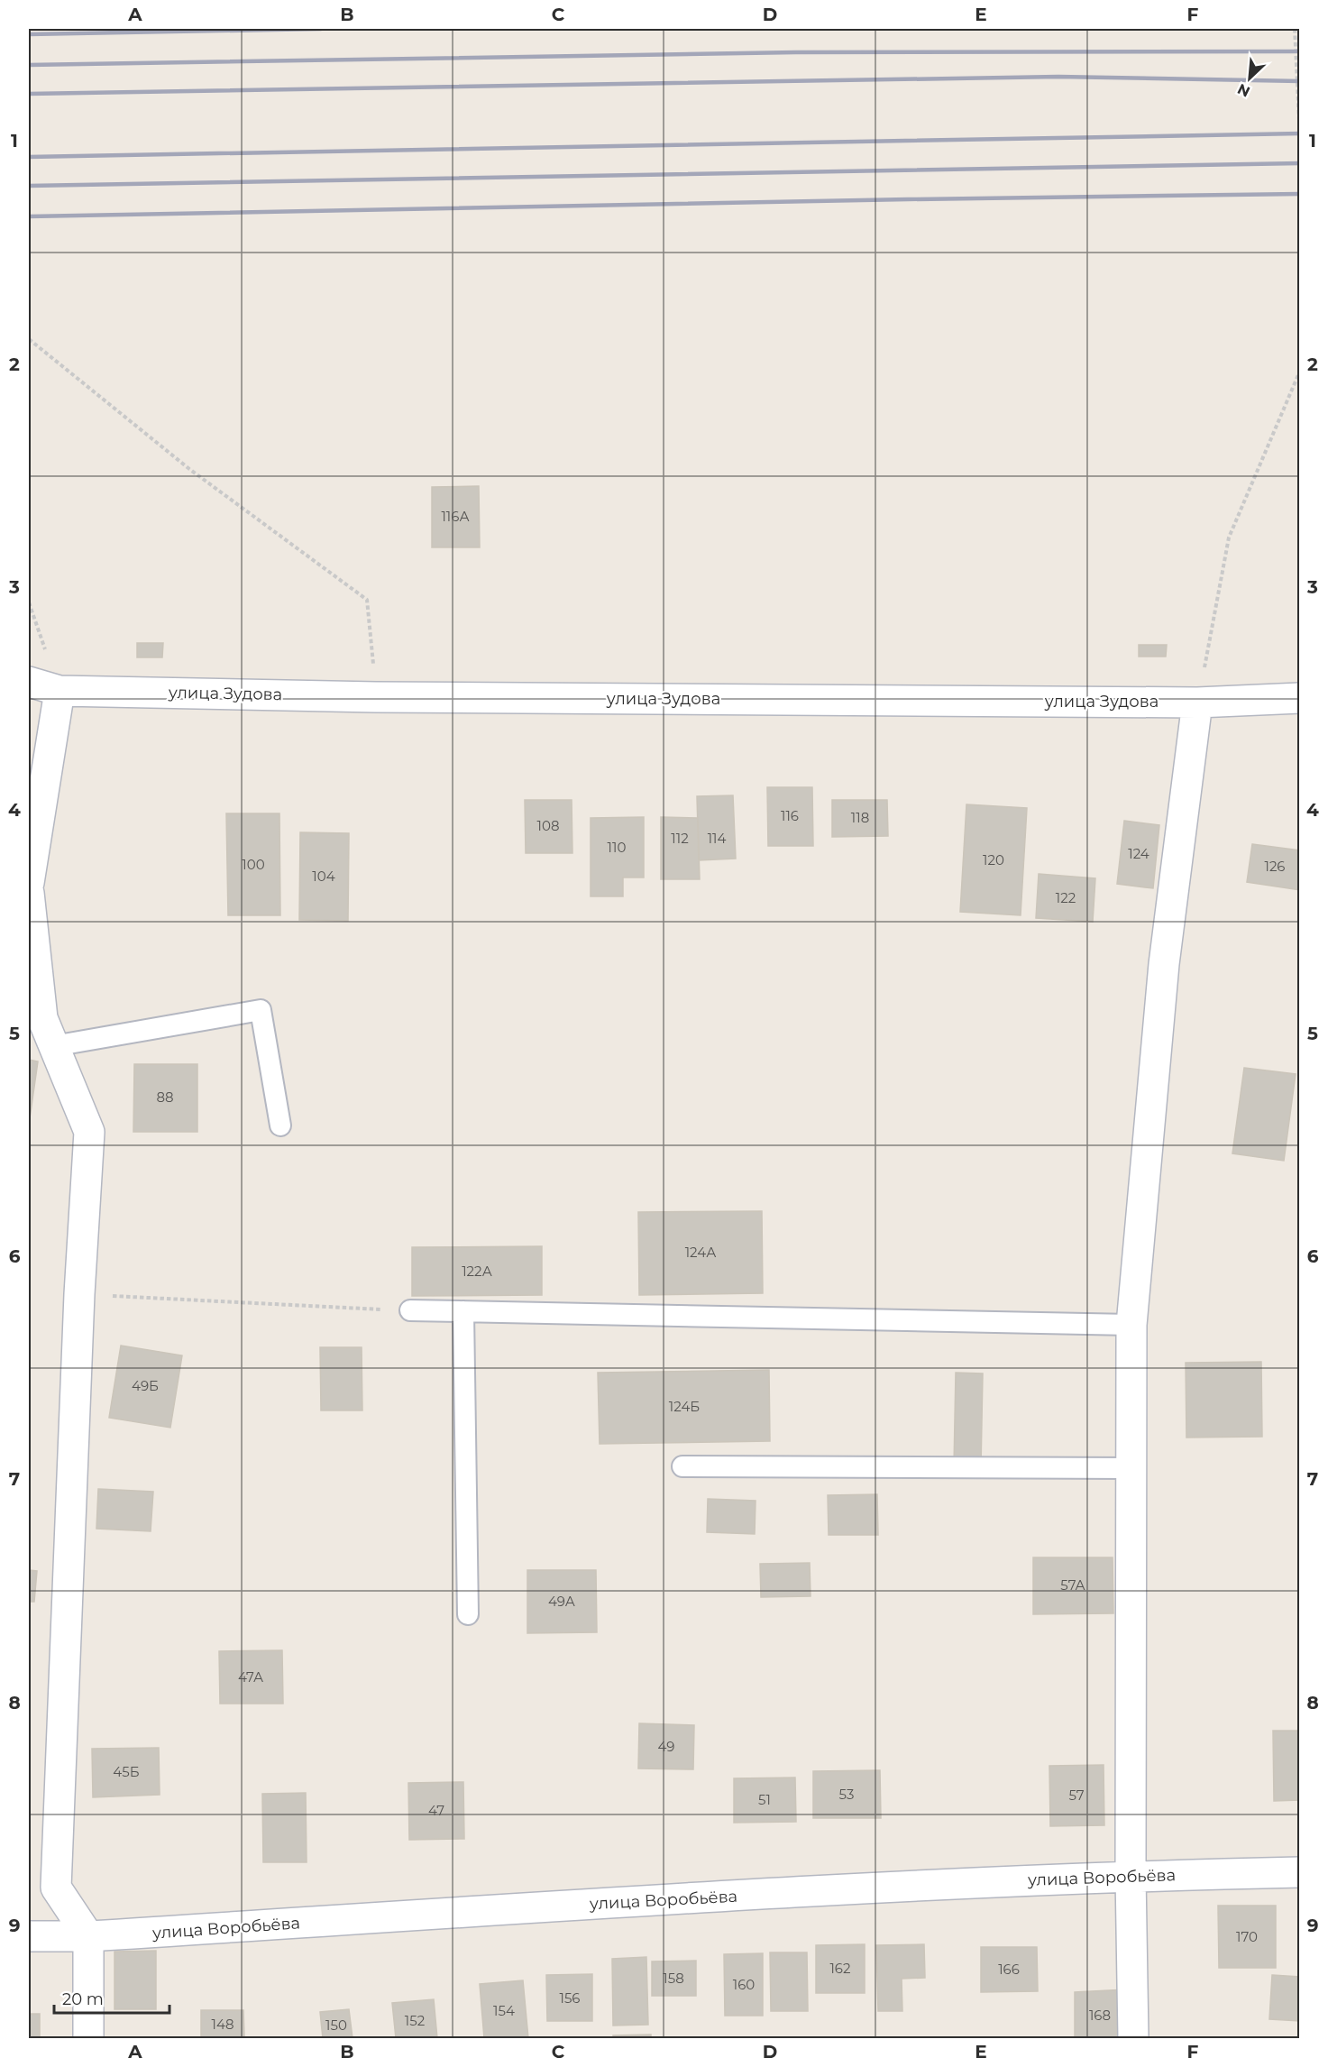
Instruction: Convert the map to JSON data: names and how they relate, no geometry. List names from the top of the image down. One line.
{"streets":{"street":["улица Зудова","улица Воробьёва"]},"house_numbers":["116А","116","118","108","112","114","110","124","120","100","126","104","122","88","124А","122А","49Б","124Б","57А","49А","47А","49","45Б","53","57","51","47","170","162","166","158","160","156","154","168","152","148","150"],"scale_bar":"20 m","north":"bottom left","grid":{"columns":["A","B","C","D","E","F"],"rows":["1","2","3","4","5","6","7","8","9"]}}
